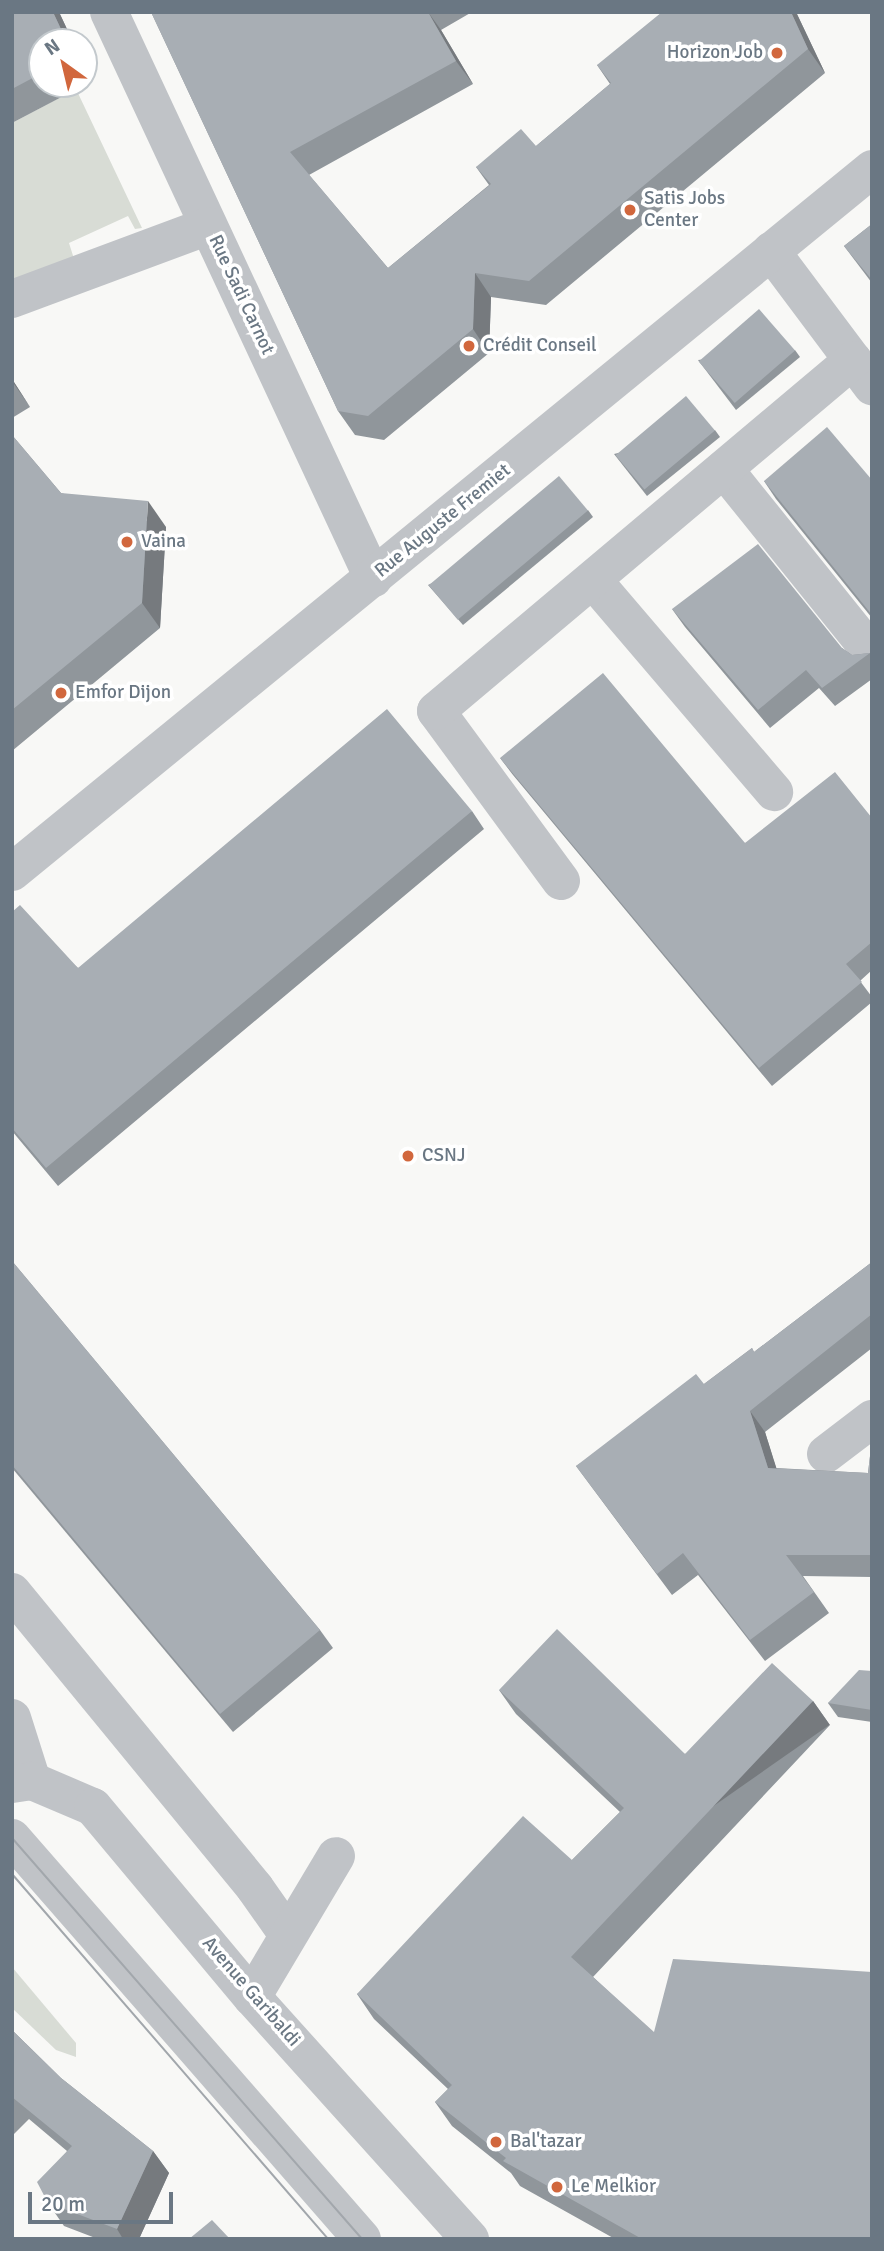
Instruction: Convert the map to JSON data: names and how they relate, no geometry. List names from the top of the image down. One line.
{"streets":{"street":["Rue Sadi Carnot","Rue Auguste Fremiet","Avenue Garibaldi"]},"crossings":[["Rue Sadi Carnot","Rue Auguste Fremiet"]],"places":["Horizon Job","Satis Jobs Center","Crédit Conseil","Vaina","Emfor Dijon","CSNJ","Bal'tazar","Le Melkior"],"scale_bar":"20 m","north":"top left"}
